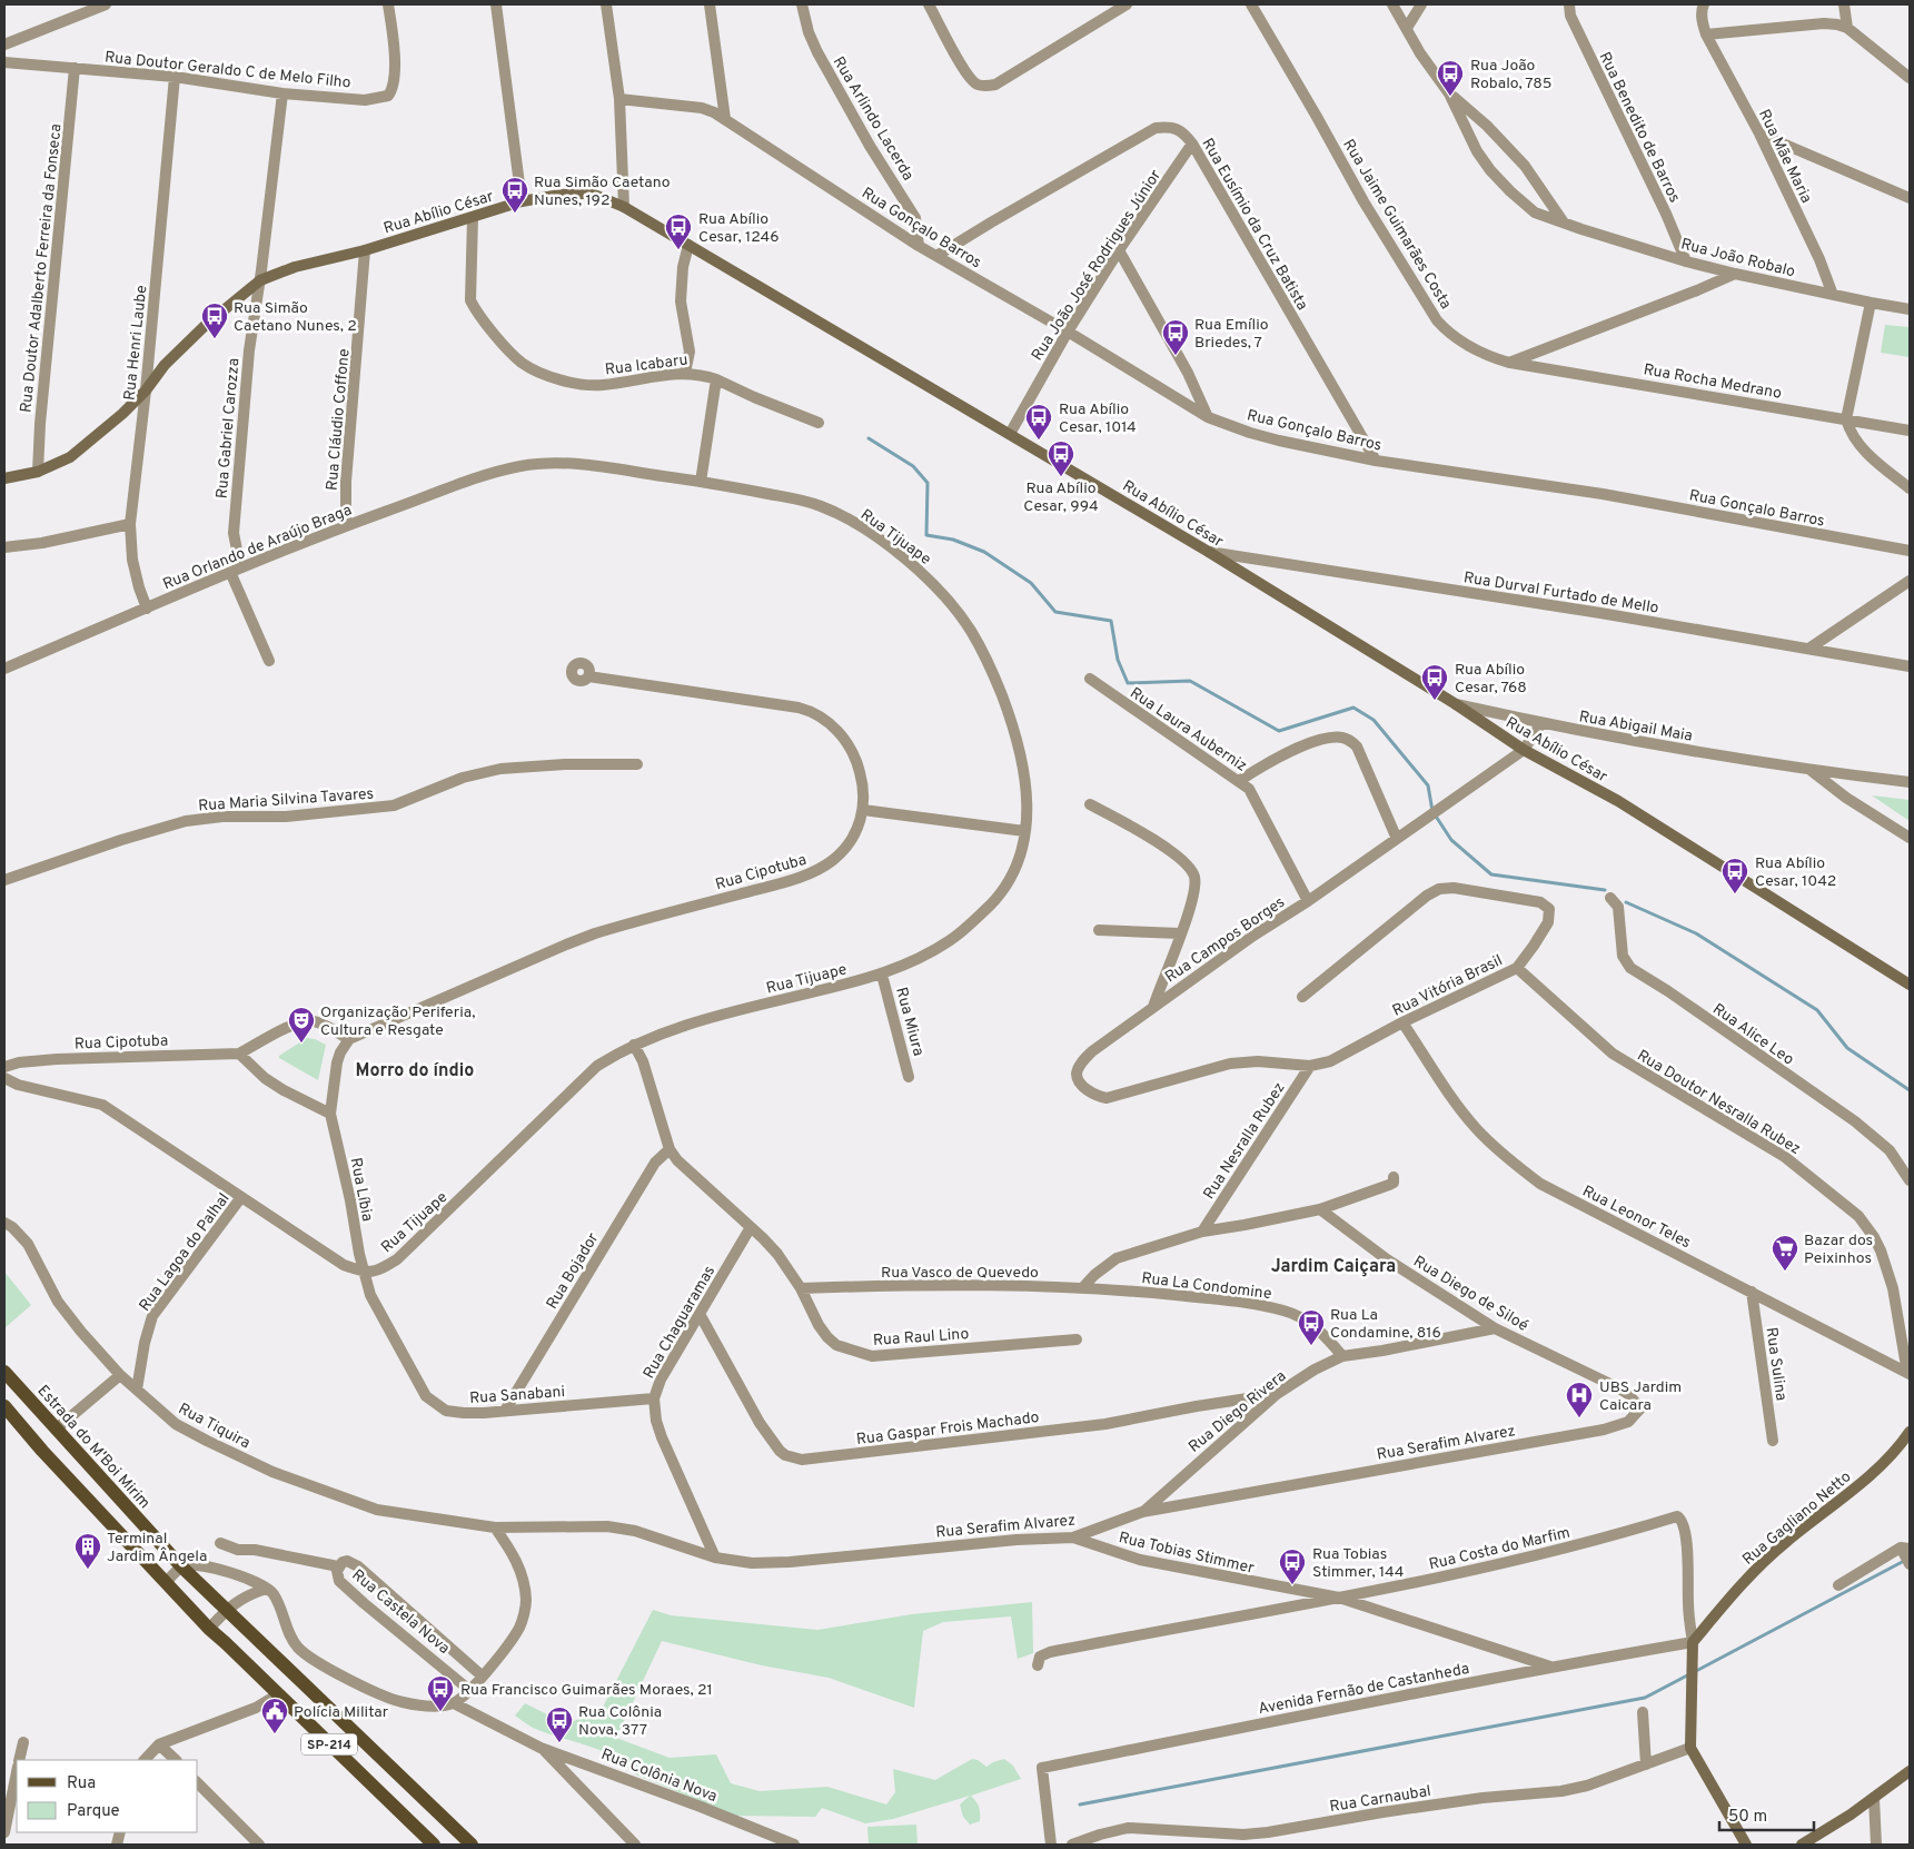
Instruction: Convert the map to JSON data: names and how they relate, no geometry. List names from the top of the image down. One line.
{"streets":{"main road":["Rua Abílio César","Estrada do M'Boi Mirim","Rua Gagliano Netto","SP-214"],"street":["Rua Doutor Geraldo C de Melo Filho","Rua Arlindo Lacerda","Rua Benedito de Barros","Rua Mãe Maria","Rua Eusímio da Cruz Batista","Rua Jaime Guimarães Costa","Rua Gonçalo Barros","Rua João Robalo","Rua João José Rodrigues Júnior","Rua Doutor Adalberto Ferreira da Fonseca","Rua Henri Laube","Rua Icabaru","Rua Rocha Medrano","Rua Cláudio Coffone","Rua Gabriel Carozza","Rua Tijuape","Rua Orlando de Araújo Braga","Rua Durval Furtado de Mello","Rua Abigail Maia","Rua Laura Auberniz","Rua Maria Silvina Tavares","Rua Cipotuba","Rua Campos Borges","Rua Vitória Brasil","Rua Miura","Rua Alice Leo","Rua Doutor Nesralla Rubez","Rua Nesralla Rubez","Rua Líbia","Rua Leonor Teles","Rua Lagoa do Palhal","Rua Bojador","Rua Vasco de Quevedo","Rua La Condomine","Rua Diego de Siloé","Rua Chaguaramas","Rua Raul Lino","Rua Sulina","Rua Sanabani","Rua Diego Rivera","Rua Tiquira","Rua Gaspar Frois Machado","Rua Serafim Alvarez","Rua Costa do Marfim","Rua Tobias Stimmer","Rua Castela Nova","Avenida Fernão de Castanheda","Rua Colônia Nova","Rua Carnaubal"]},"crossings":[["Rua Doutor Geraldo C de Melo Filho","Rua Doutor Adalberto Ferreira da Fonseca"],["Rua Doutor Geraldo C de Melo Filho","Rua Henri Laube"],["Rua Doutor Geraldo C de Melo Filho","Rua Gabriel Carozza"],["Rua Arlindo Lacerda","Rua Gonçalo Barros"],["Rua Benedito de Barros","Rua João Robalo"],["Rua Mãe Maria","Rua João Robalo"],["Rua Abílio César","Rua João José Rodrigues Júnior"],["Rua Abílio César","Rua Doutor Adalberto Ferreira da Fonseca"],["Rua Abílio César","Rua Henri Laube"],["Rua Abílio César","Rua Icabaru"],["Rua Abílio César","Rua Cláudio Coffone"],["Rua Abílio César","Rua Gabriel Carozza"],["Rua Abílio César","Rua Durval Furtado de Mello"],["Rua Abílio César","Rua Abigail Maia"],["Rua Abílio César","Rua Campos Borges"],["Rua Eusímio da Cruz Batista","Rua Gonçalo Barros"],["Rua Eusímio da Cruz Batista","Rua João José Rodrigues Júnior"],["Rua Jaime Guimarães Costa","Rua Rocha Medrano"],["Rua Gonçalo Barros","Rua João José Rodrigues Júnior"],["Rua Henri Laube","Rua Orlando de Araújo Braga"],["Rua Cláudio Coffone","Rua Orlando de Araújo Braga"],["Rua Gabriel Carozza","Rua Orlando de Araújo Braga"],["Rua Tijuape","Rua Orlando de Araújo Braga"],["Rua Tijuape","Rua Miura"],["Rua Tijuape","Rua Líbia"],["Rua Tijuape","Rua Sanabani"],["Rua Abigail Maia","Rua Campos Borges"],["Rua Laura Auberniz","Rua Campos Borges"],["Rua Campos Borges","Rua Vitória Brasil"],["Rua Campos Borges","Rua Nesralla Rubez"],["Rua Vitória Brasil","Rua Doutor Nesralla Rubez"],["Rua Vitória Brasil","Rua Nesralla Rubez"],["Rua Vitória Brasil","Rua Leonor Teles"],["Rua Doutor Nesralla Rubez","Rua Leonor Teles"],["Rua Líbia","Rua Sanabani"],["Rua Leonor Teles","Rua Sulina"],["Rua Lagoa do Palhal","Rua Tiquira"],["Rua Bojador","Rua Sanabani"],["Rua Vasco de Quevedo","Rua La Condomine"],["Rua Vasco de Quevedo","Rua Raul Lino"],["Rua La Condomine","Rua Diego Rivera"],["Rua Diego de Siloé","Rua Diego Rivera"],["Rua Diego de Siloé","Rua Serafim Alvarez"],["Rua Chaguaramas","Rua Sanabani"],["Rua Chaguaramas","Rua Gaspar Frois Machado"],["Rua Chaguaramas","Rua Serafim Alvarez"],["Rua Diego Rivera","Rua Gaspar Frois Machado"],["Rua Diego Rivera","Rua Serafim Alvarez"],["Rua Tiquira","Rua Serafim Alvarez"],["Rua Serafim Alvarez","Rua Tobias Stimmer"],["Rua Gagliano Netto","Rua Costa do Marfim"],["Rua Gagliano Netto","Avenida Fernão de Castanheda"],["Rua Costa do Marfim","Rua Tobias Stimmer"],["Rua Costa do Marfim","Avenida Fernão de Castanheda"],["Rua Tobias Stimmer","Avenida Fernão de Castanheda"]],"districts":["Morro do índio","Jardim Caiçara"],"places":{"bus stop":["Rua João Robalo, 785","Rua Simão Caetano Nunes, 192","Rua Abílio Cesar, 1246","Rua Simão Caetano Nunes, 2","Rua Emílio Briedes, 7","Rua Abílio Cesar, 1014","Rua Abílio Cesar, 994","Rua Abílio Cesar, 768","Rua Abílio Cesar, 1042","Rua La Condamine, 816","Rua Tobias Stimmer, 144","Rua Francisco Guimarães Moraes, 21","Rua Colônia Nova, 377"],"theatre":["Organização Periferia, Cultura e Resgate"],"supermarket":["Bazar dos Peixinhos"],"hospital":["UBS Jardim Caicara"],"building":["Terminal Jardim Ângela"],"public building":["Polícia Militar"]},"legend":["Rua","Parque"],"scale_bar":"50 m"}
